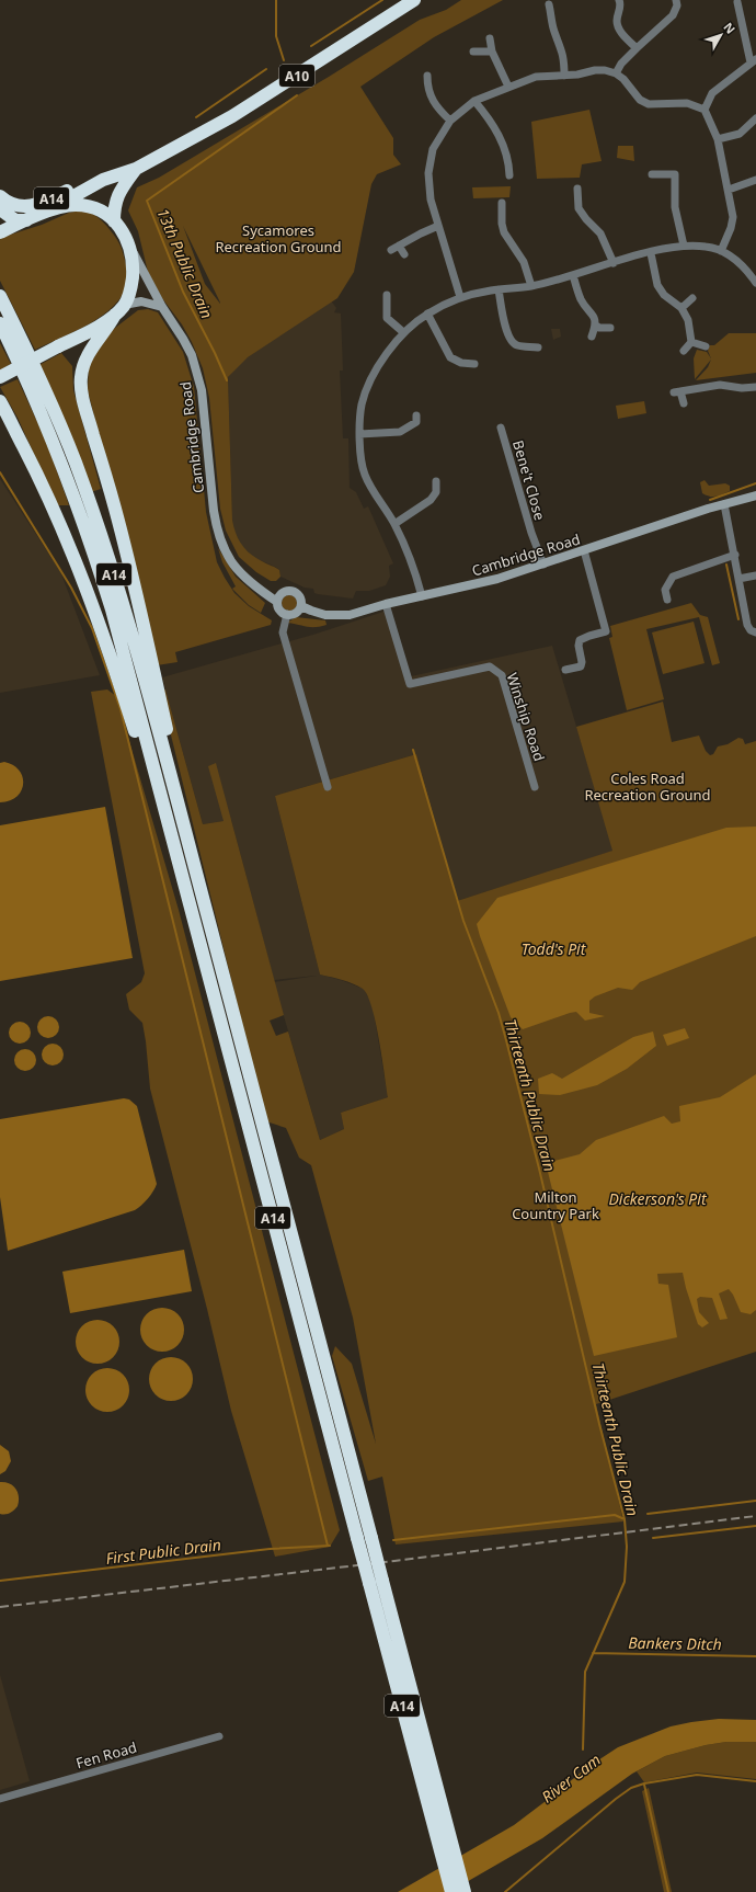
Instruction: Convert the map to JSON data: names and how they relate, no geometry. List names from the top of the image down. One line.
{"streets":{"highway":["A10","A14"],"street":["Cambridge Road","Bene't Close","Winship Road","Fen Road"]},"crossings":[["A10","A14"],["Cambridge Road","Bene't Close"],["Cambridge Road","Winship Road"]],"water":["13th Public Drain","Todd's Pit","Thirteenth Public Drain","Dickerson's Pit","First Public Drain","Bankers Ditch","River Cam"],"parks":["Sycamores Recreation Ground","Coles Road Recreation Ground","Milton Country Park"],"north":"top right"}
